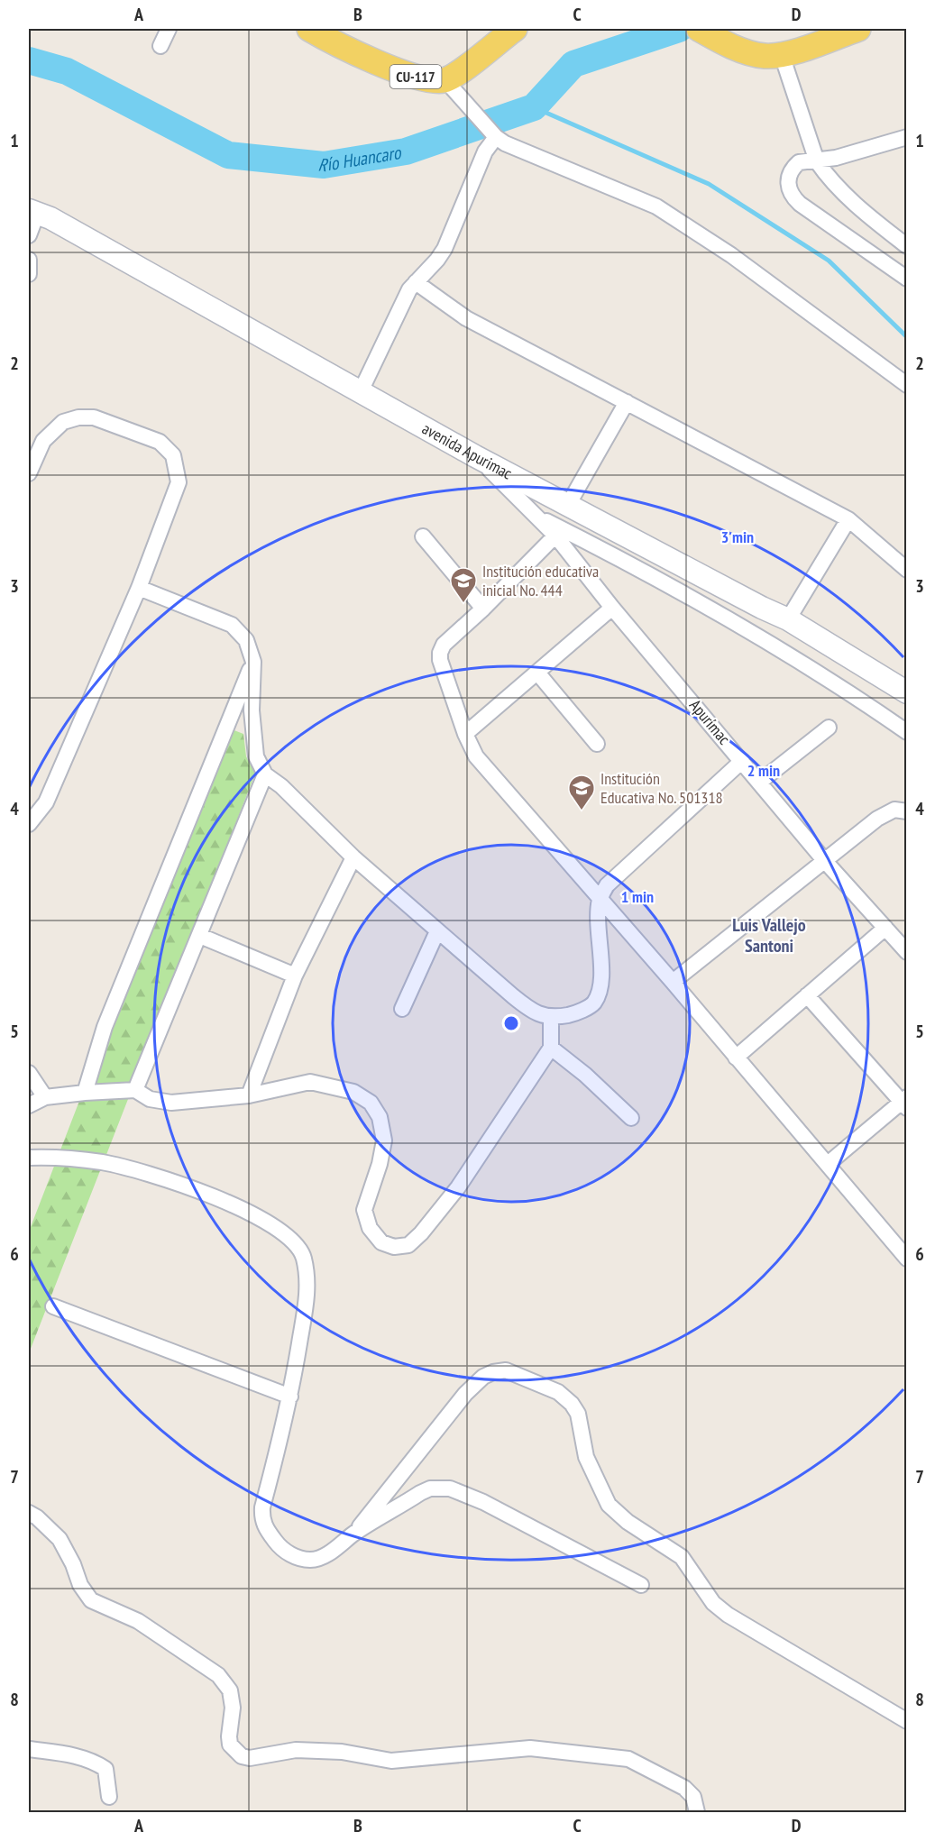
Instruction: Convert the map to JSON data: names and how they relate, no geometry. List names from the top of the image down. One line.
{"streets":{"main road":["CU-117"],"street":["avenida Apurimac","Apurímac"]},"crossings":[["avenida Apurimac","Apurímac"]],"districts":["Luis Vallejo Santoni"],"water":["Río Huancaro"],"places":{"school or university":["Institución educativa inicial No. 444","Institución Educativa No. 501318"]},"grid":{"columns":["A","B","C","D"],"rows":["1","2","3","4","5","6","7","8"]},"rings":["3 min","2 min","1 min"]}
